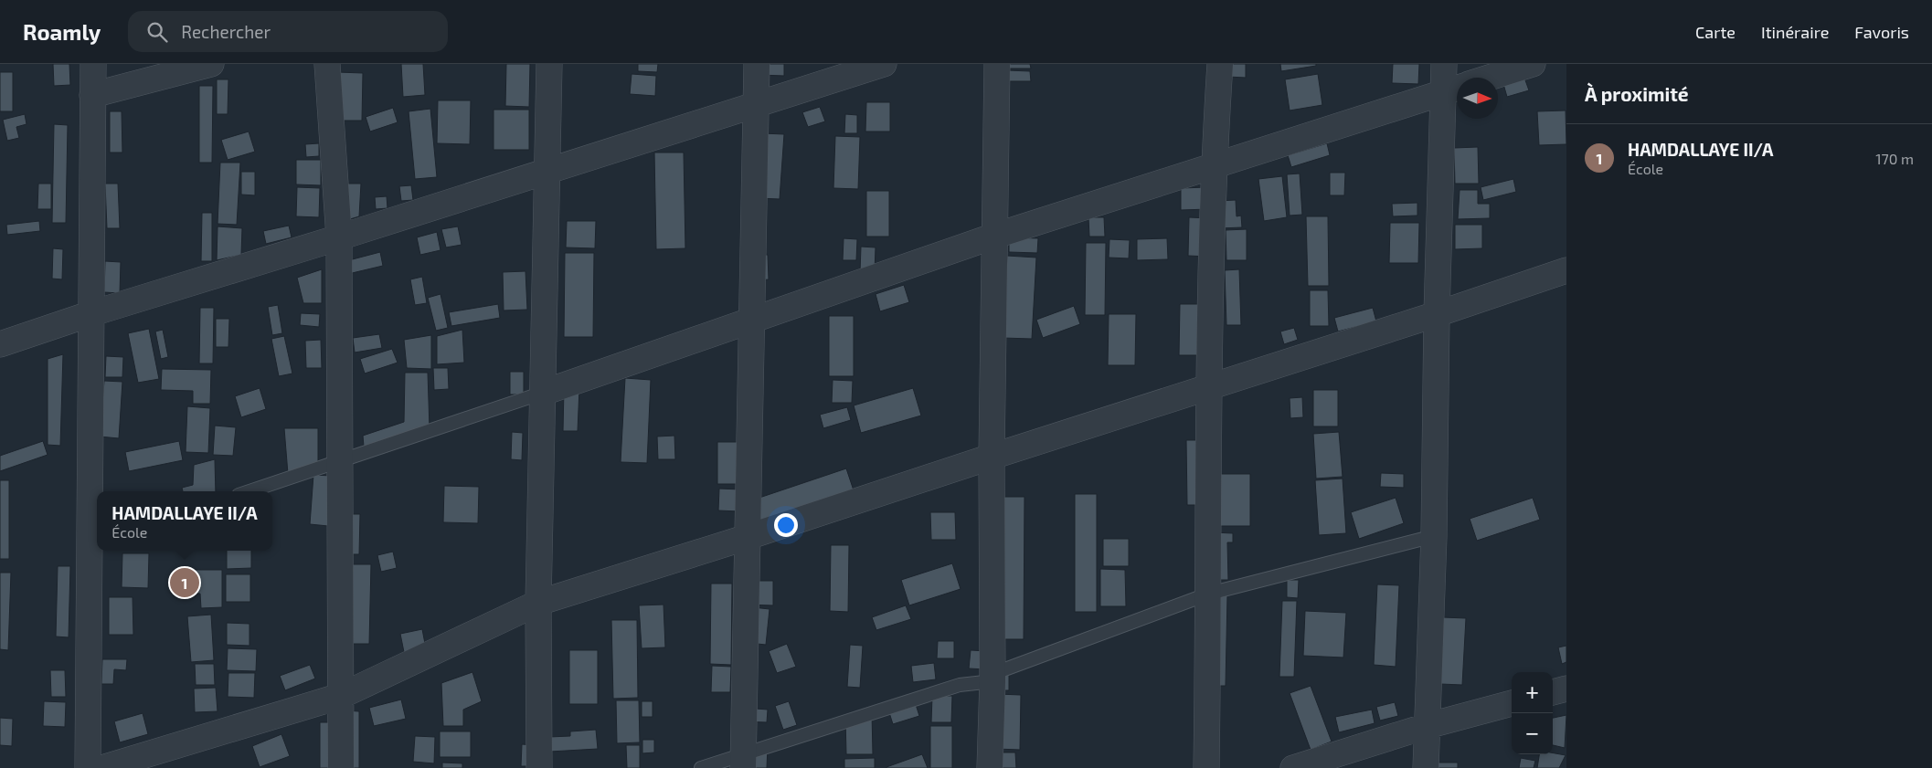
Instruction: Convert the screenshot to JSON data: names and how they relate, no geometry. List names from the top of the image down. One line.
{"north":"right","page":{"header":"Roamly","search":"Rechercher","nav":["Carte","Itinéraire","Favoris"],"heading":"À proximité","list":[{"mark":"1","name":"HAMDALLAYE II/A","note":"École","value":"170 m"}],"popup":["HAMDALLAYE II/A","École"],"pins":"1","map_buttons":["+","−"]}}
